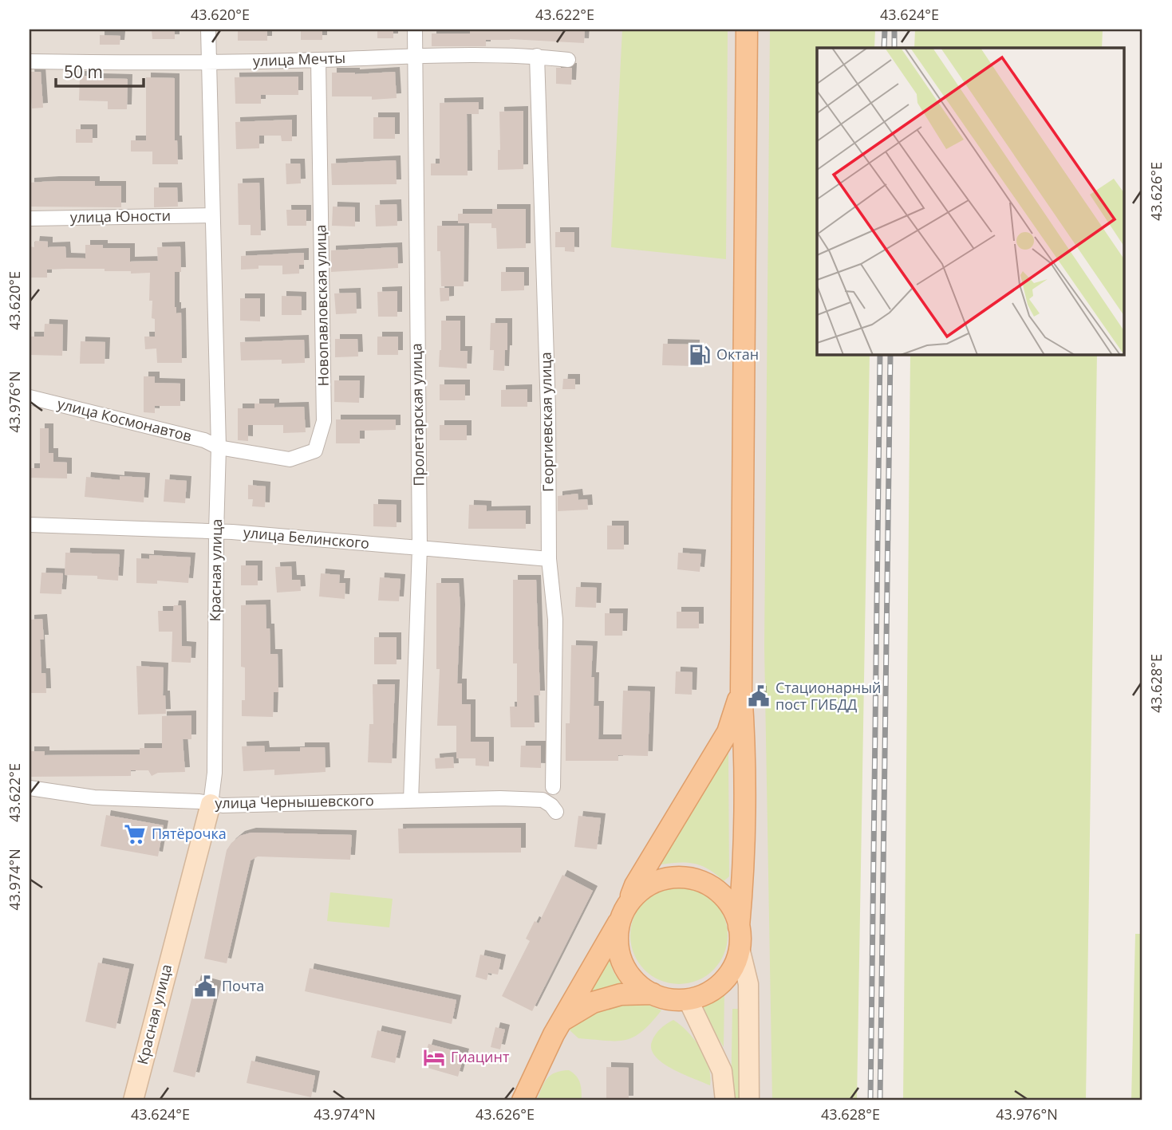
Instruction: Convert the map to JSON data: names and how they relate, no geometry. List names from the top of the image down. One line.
{"streets":{"street":["улица Мечты","улица Юности","Новопавловская улица","Пролетарская улица","улица Космонавтов","Георгиевская улица","улица Белинского","Красная улица","улица Чернышевского"]},"crossings":[["улица Мечты","Новопавловская улица"],["улица Мечты","Пролетарская улица"],["улица Мечты","Георгиевская улица"],["улица Мечты","Красная улица"],["улица Юности","Красная улица"],["Новопавловская улица","улица Космонавтов"],["Новопавловская улица","Красная улица"],["Пролетарская улица","улица Белинского"],["Пролетарская улица","улица Чернышевского"],["улица Космонавтов","Красная улица"],["Георгиевская улица","улица Белинского"],["улица Белинского","Красная улица"],["Красная улица","улица Чернышевского"]],"places":{"fuel station":["Октан"],"public building":["Стационарный пост ГИБДД","Почта"],"supermarket":["Пятёрочка"],"hotel":["Гиацинт"]},"scale_bar":"50 m","coordinates":["43.620°E","43.622°E","43.624°E","43.626°E","43.976°N","43.628°E","43.974°N"]}
